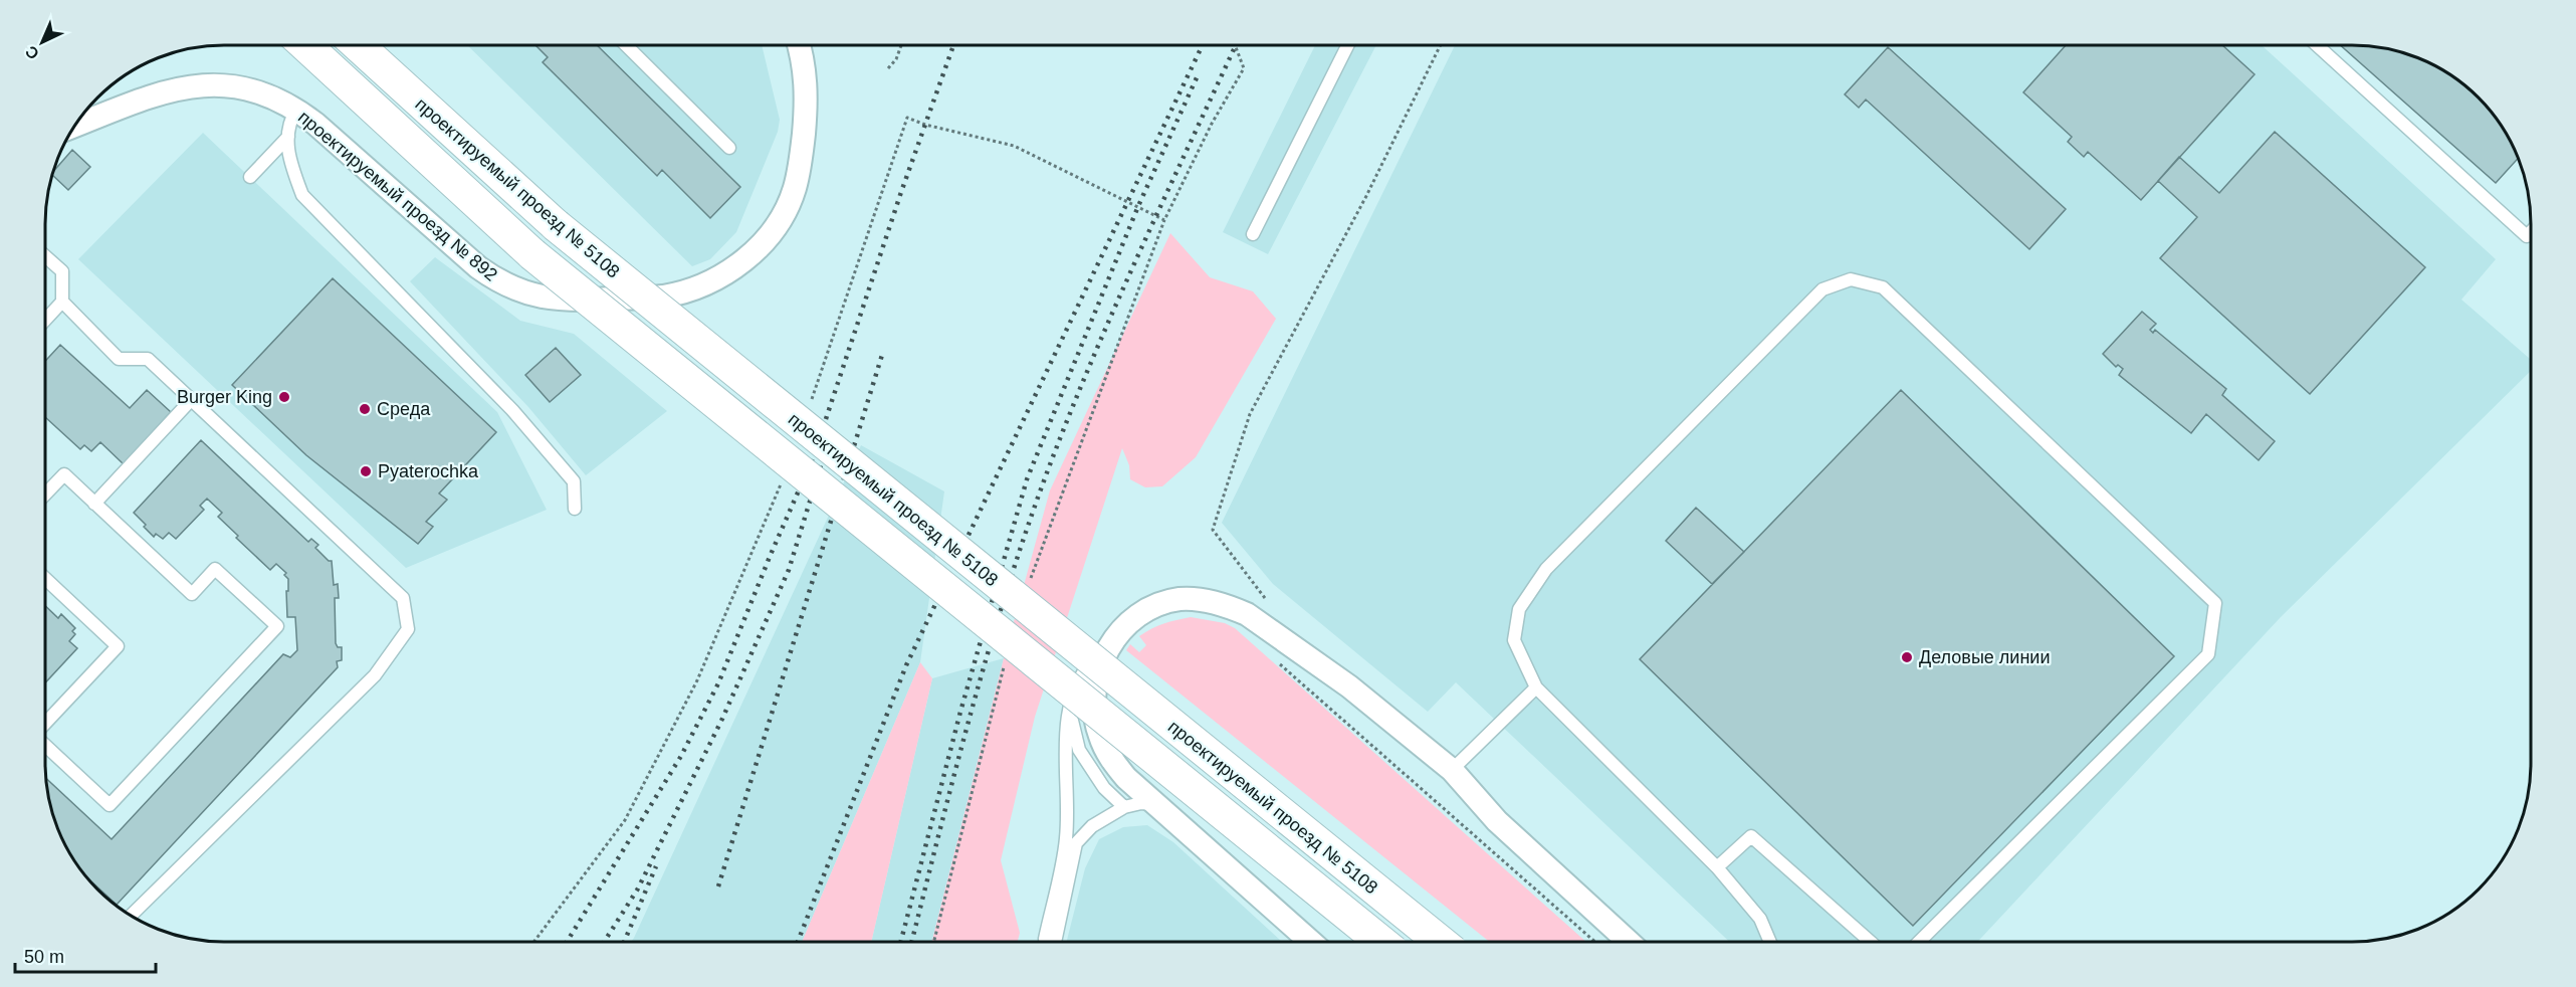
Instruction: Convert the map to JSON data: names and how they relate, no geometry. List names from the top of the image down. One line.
{"streets":{"main road":["проектируемый проезд № 5108"],"street":["проектируемый проезд № 892"]},"places":["Burger King","Среда","Pyaterochka","Деловые линии"],"scale_bar":"50 m","north":"bottom left"}
